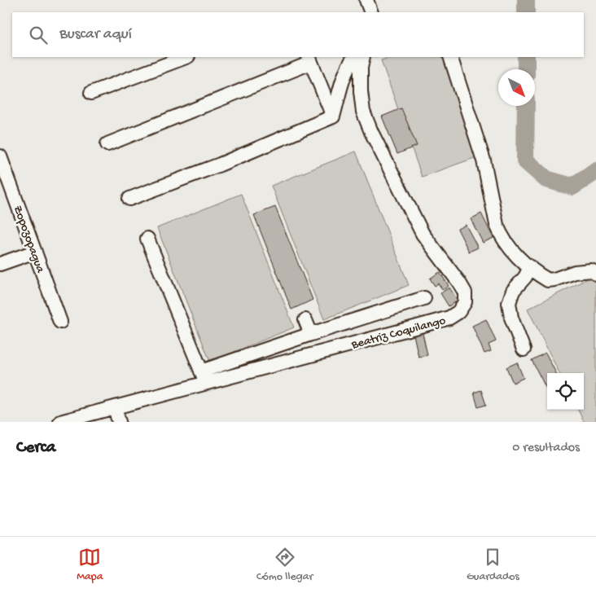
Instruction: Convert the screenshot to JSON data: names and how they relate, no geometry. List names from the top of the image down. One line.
{"streets":{"street":["Zopozopagua","Beatriz Coquilango"]},"north":"bottom right","page":{"search":"Buscar aquí","heading":["Cerca","0 resultados"],"nav":["Mapa","Cómo llegar","Guardados"]}}
